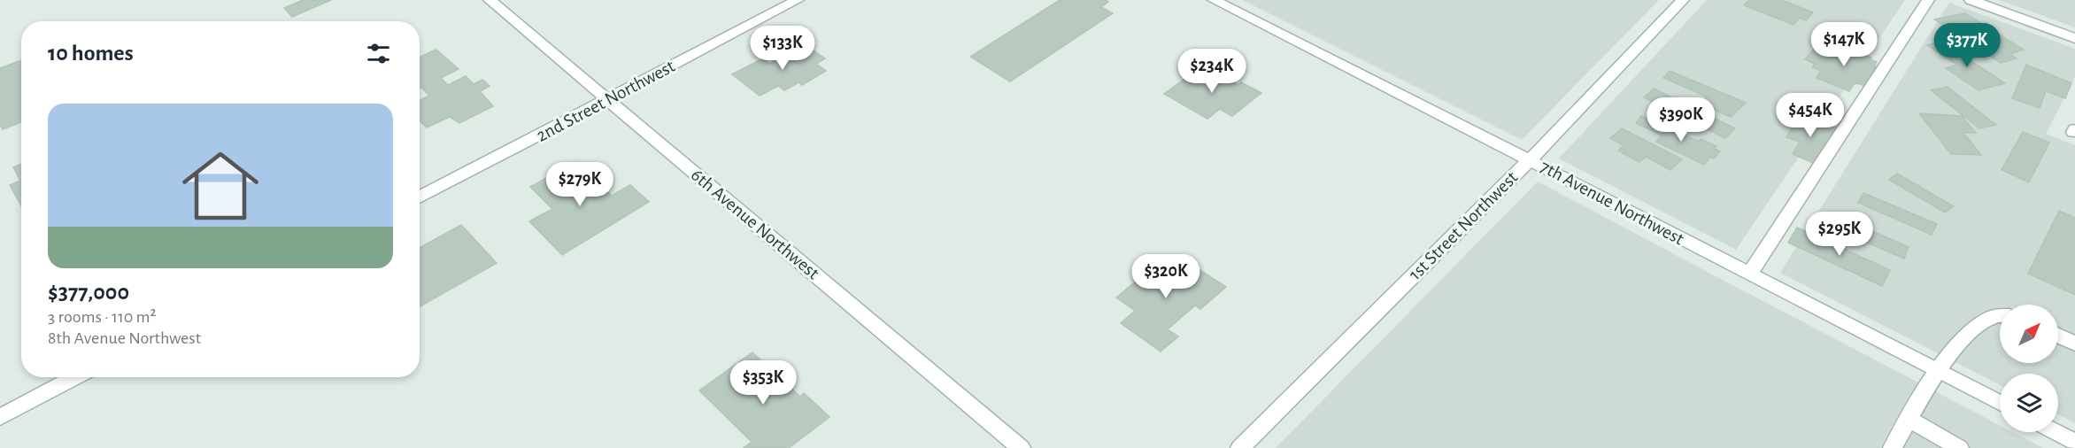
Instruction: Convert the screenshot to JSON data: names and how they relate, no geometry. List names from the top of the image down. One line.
{"streets":{"street":["2nd Street Northwest","7th Avenue Northwest","6th Avenue Northwest","1st Street Northwest"]},"crossings":[["2nd Street Northwest","6th Avenue Northwest"],["7th Avenue Northwest","1st Street Northwest"]],"north":"top right","page":{"heading":"10 homes","price":["$147K","$377K","$133K","$234K","$454K","$390K","$279K","$295K","$320K","$353K"],"list":[{"name":"$377,000","note":"3 rooms · 110 m² · 8th Avenue Northwest"}]}}
